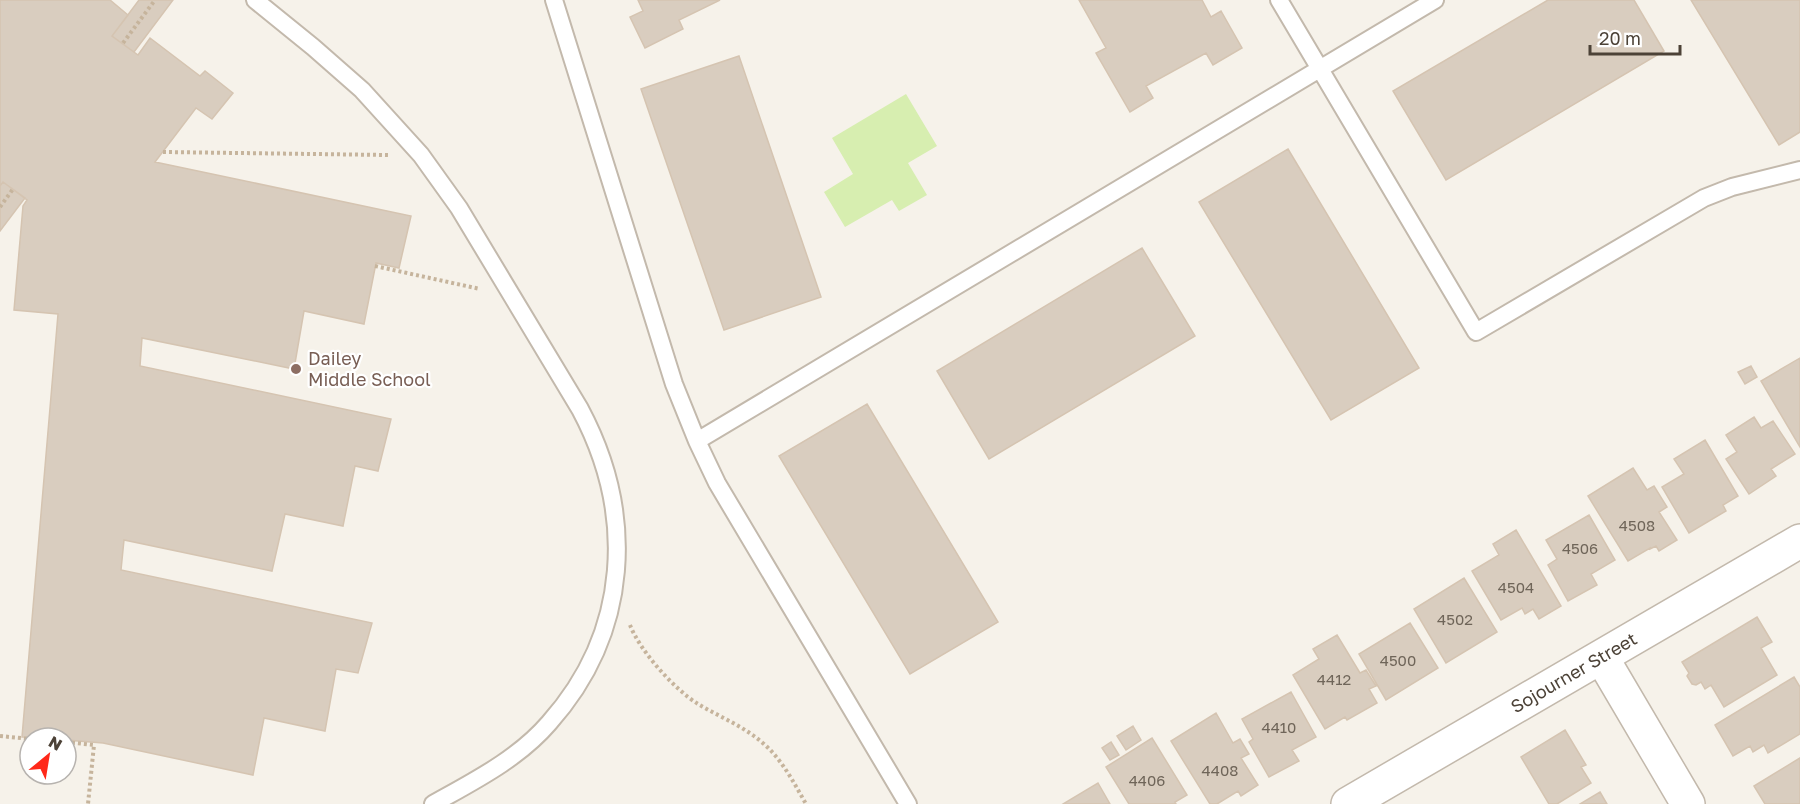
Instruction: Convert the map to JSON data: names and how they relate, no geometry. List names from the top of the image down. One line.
{"streets":{"street":["Sojourner Street"]},"places":["Dailey Middle School"],"house_numbers":["4508","4506","4504","4502","4500","4412","4410","4408","4406"],"scale_bar":"20 m","north":"top right"}
